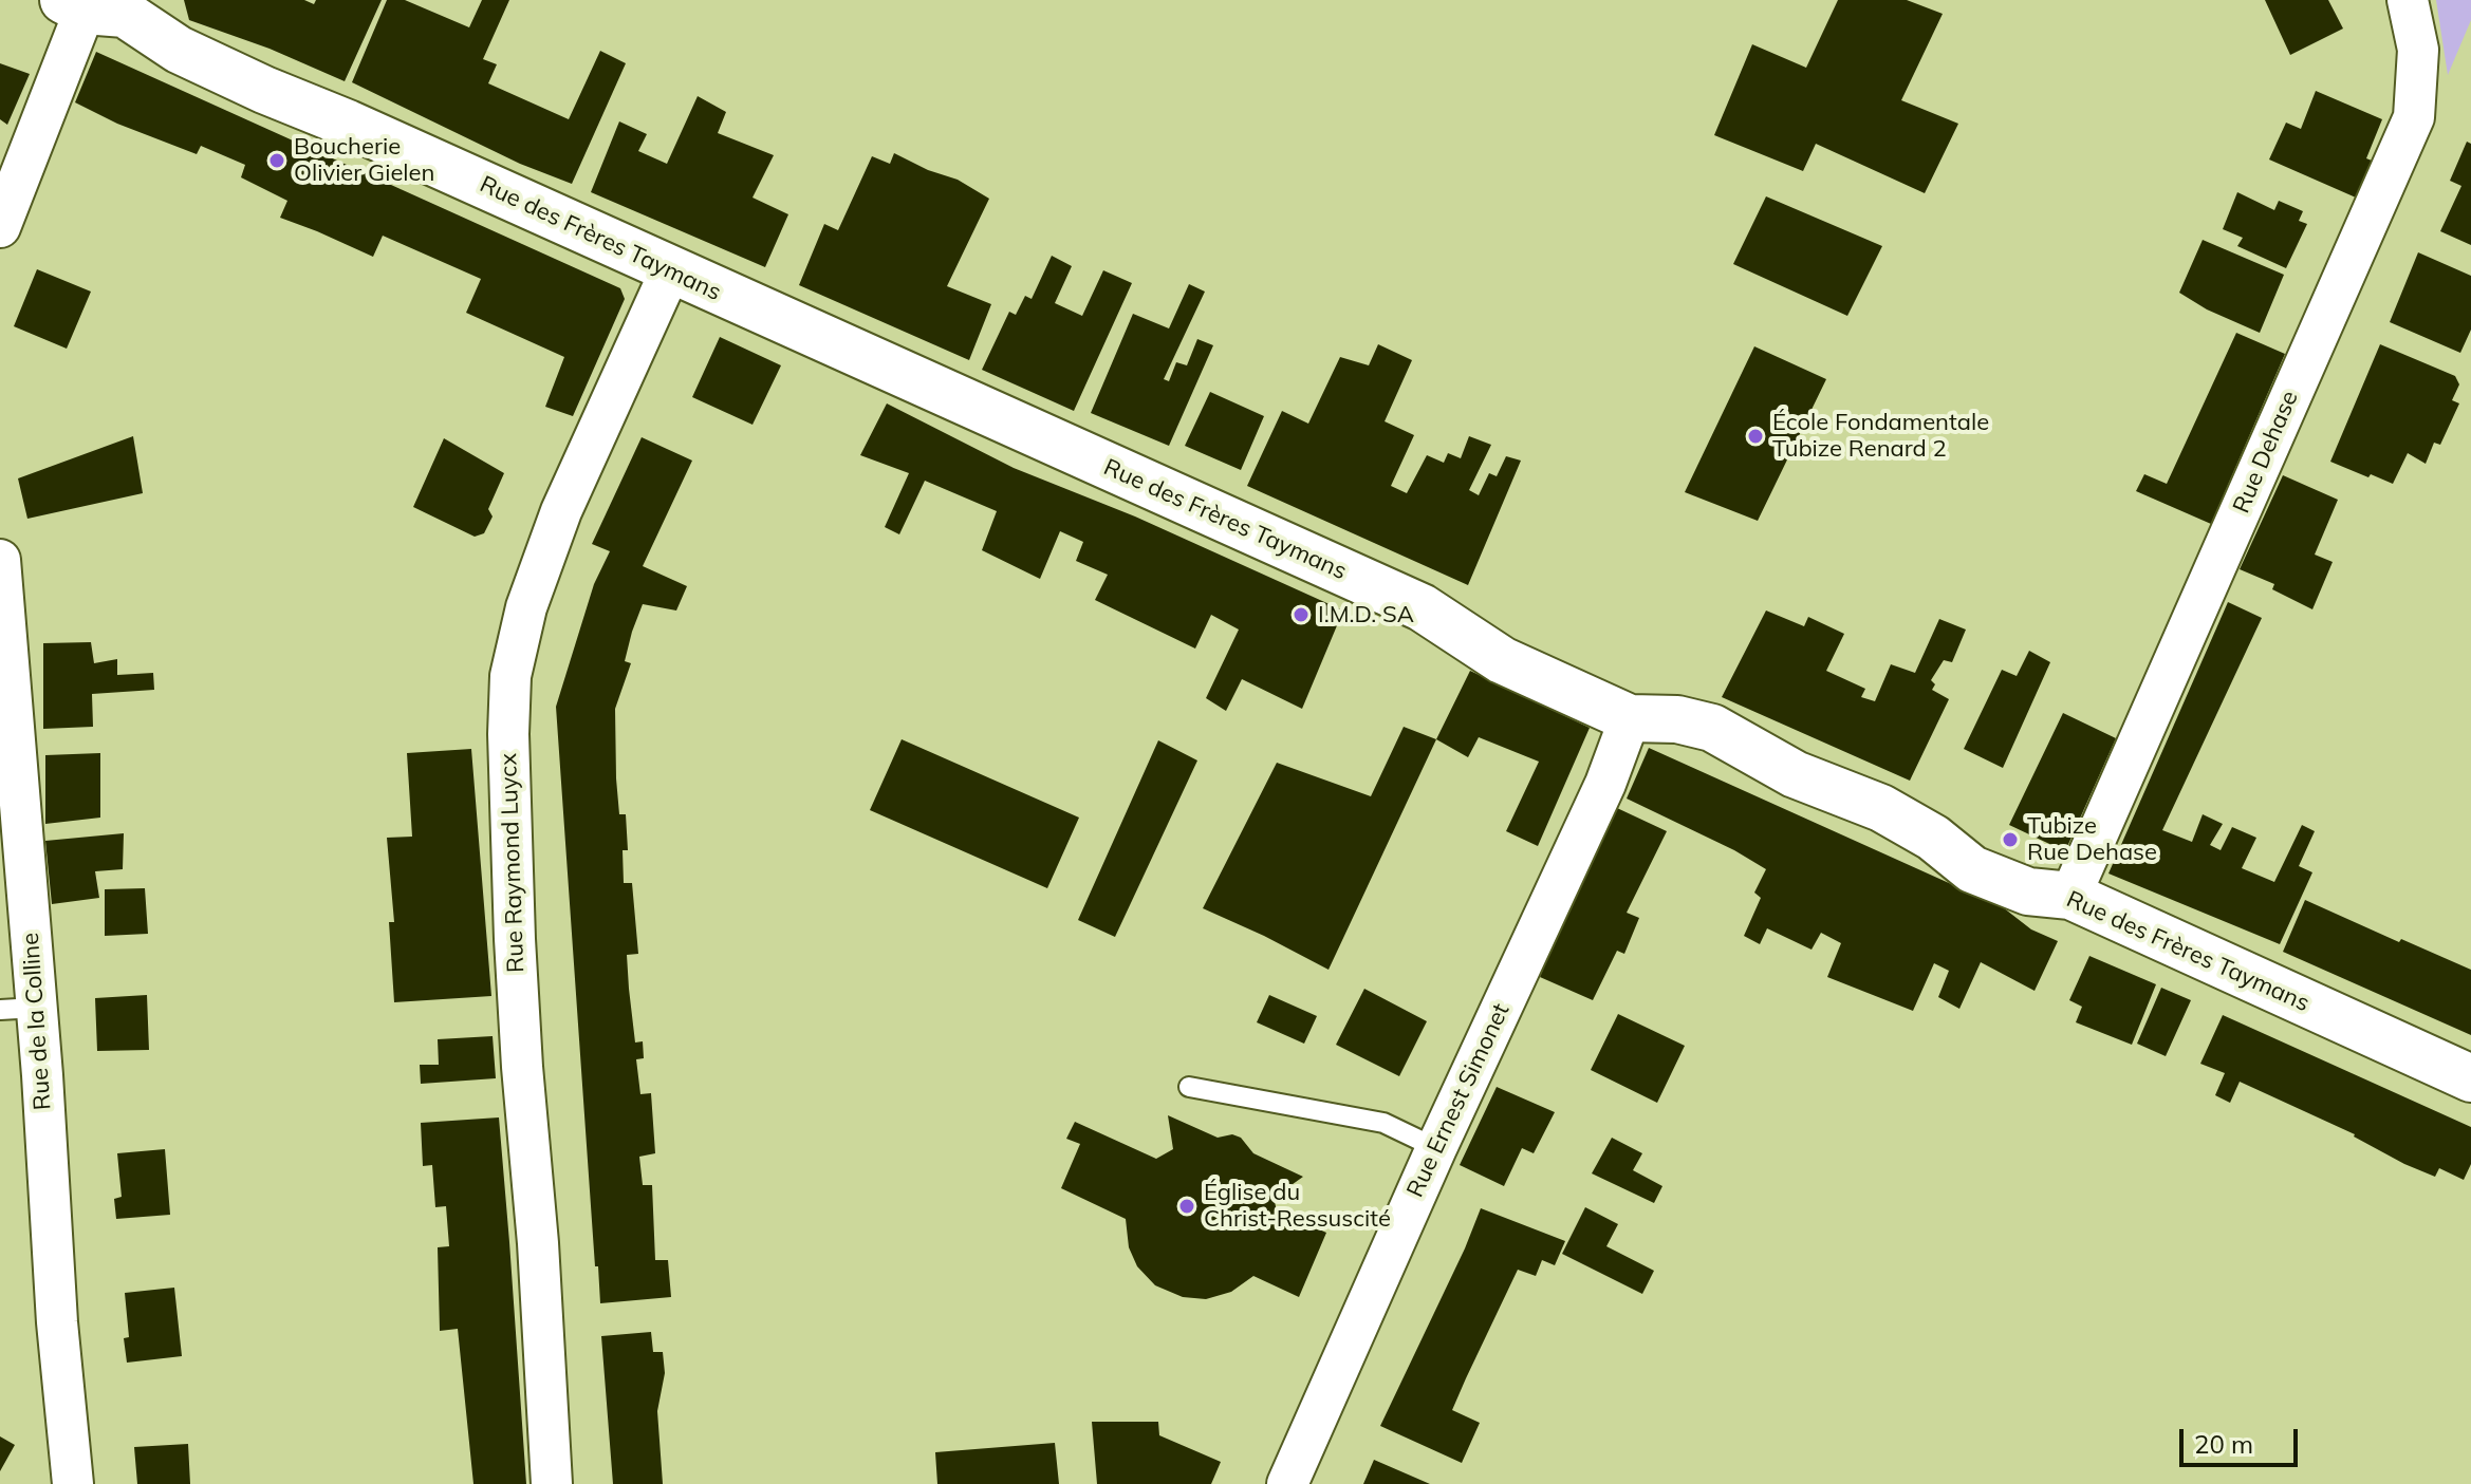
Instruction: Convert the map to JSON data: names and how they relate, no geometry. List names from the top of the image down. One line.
{"streets":{"street":["Rue des Frères Taymans","Rue Dehase","Rue Raymond Luycx","Rue de la Colline","Rue Ernest Simonet"]},"crossings":[["Rue des Frères Taymans","Rue Dehase"],["Rue des Frères Taymans","Rue Raymond Luycx"],["Rue des Frères Taymans","Rue Ernest Simonet"]],"places":["Boucherie Olivier Gielen","École Fondamentale Tubize Renard 2","I.M.D. SA","Tubize Rue Dehase","Église du Christ-Ressuscité"],"scale_bar":"20 m"}
